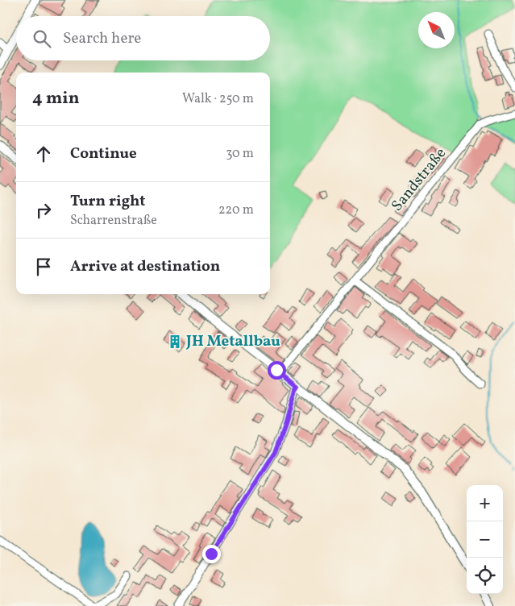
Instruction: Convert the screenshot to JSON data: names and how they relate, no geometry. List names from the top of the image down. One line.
{"streets":{"street":["Sandstraße"]},"places":{"building":["JH Metallbau"]},"north":"top left","page":{"search":"Search here","heading":["4 min","Walk · 250 m"],"list":[["Continue","30 m"],["Turn right","Scharrenstraße","220 m"],"Arrive at destination"],"map_buttons":["+","−"]}}
